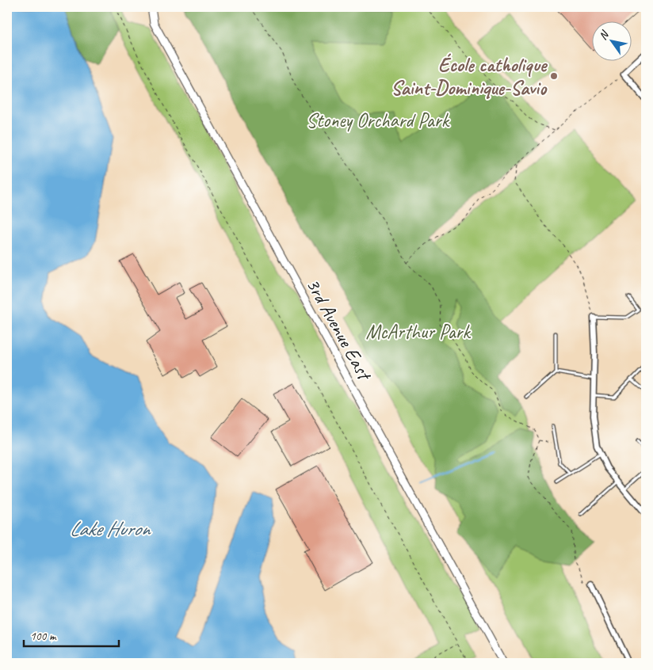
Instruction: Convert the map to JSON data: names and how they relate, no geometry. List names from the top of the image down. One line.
{"streets":{"main road":["3rd Avenue East"]},"water":["Lake Huron"],"parks":["Stoney Orchard Park","McArthur Park"],"places":["École catholique Saint-Dominique-Savio"],"scale_bar":"100 m","north":"top left"}
